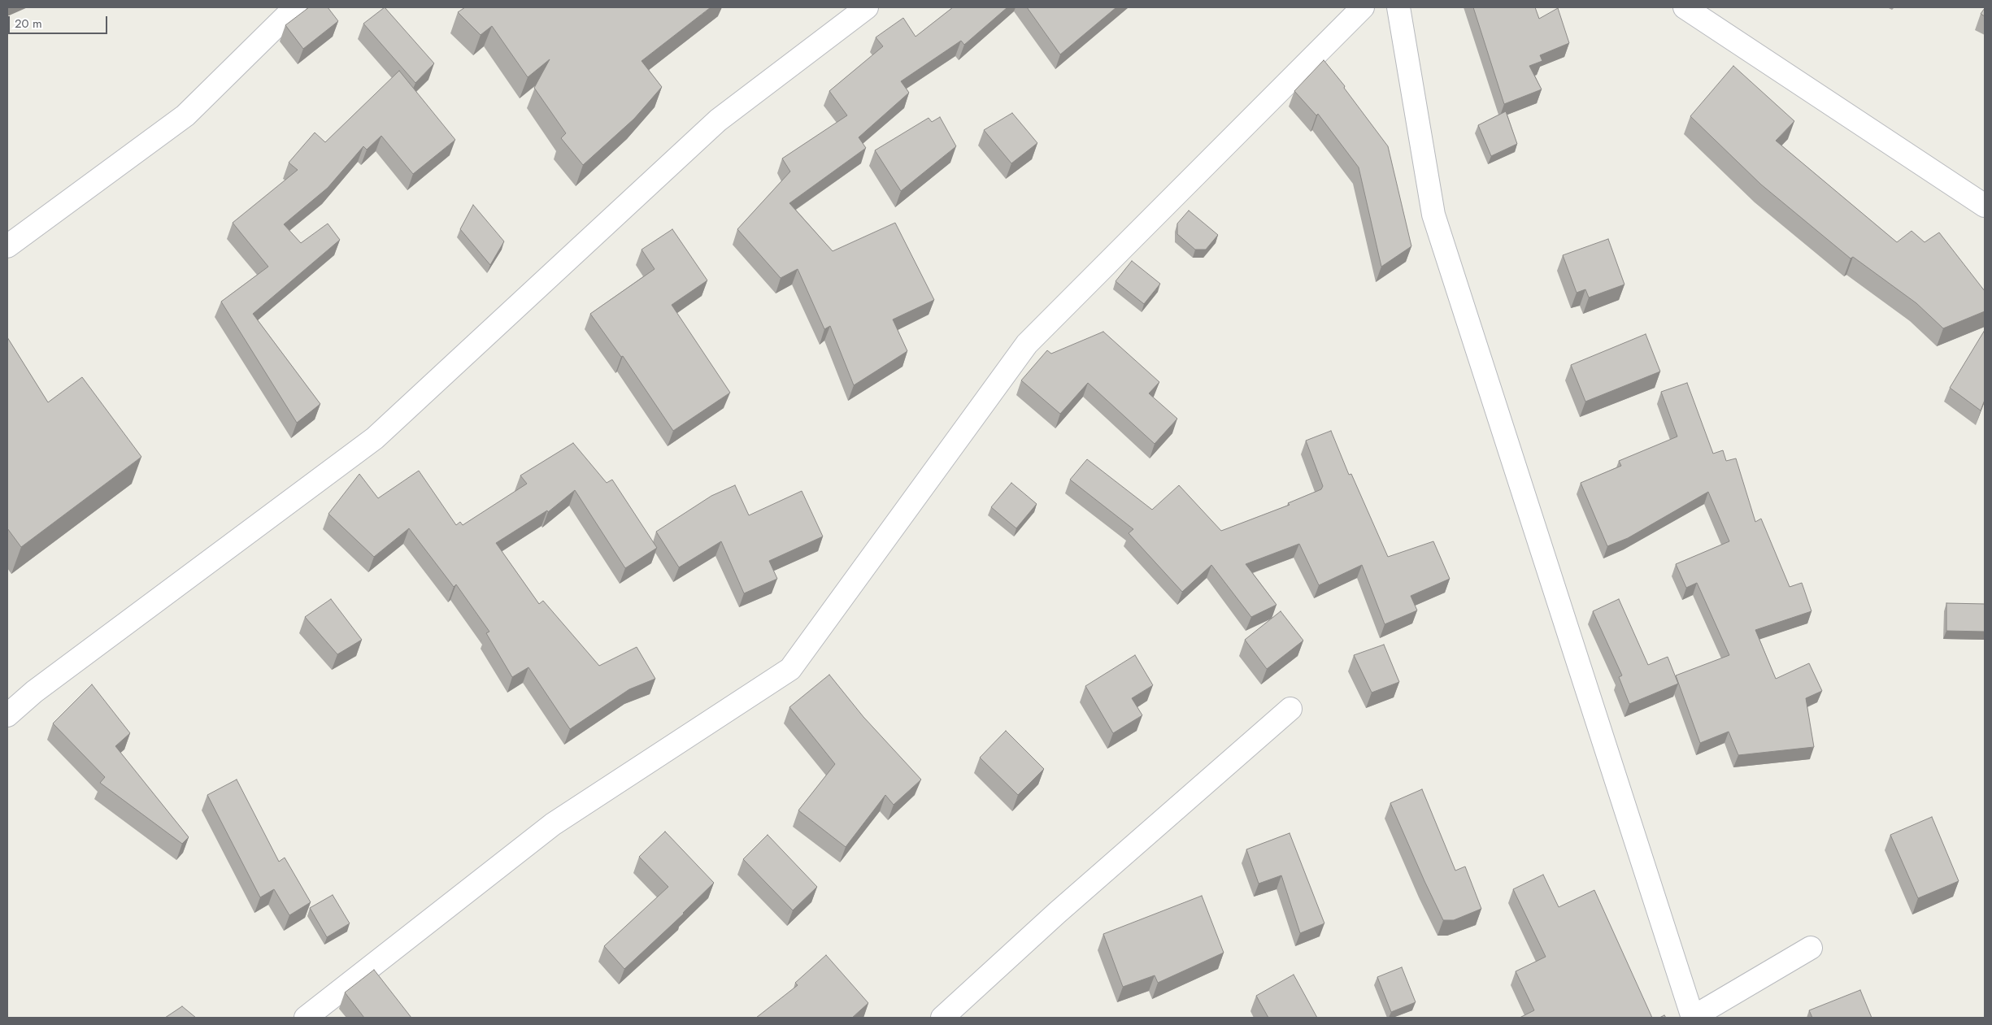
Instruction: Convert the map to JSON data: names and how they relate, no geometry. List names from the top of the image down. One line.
{"scale_bar":"20 m"}
